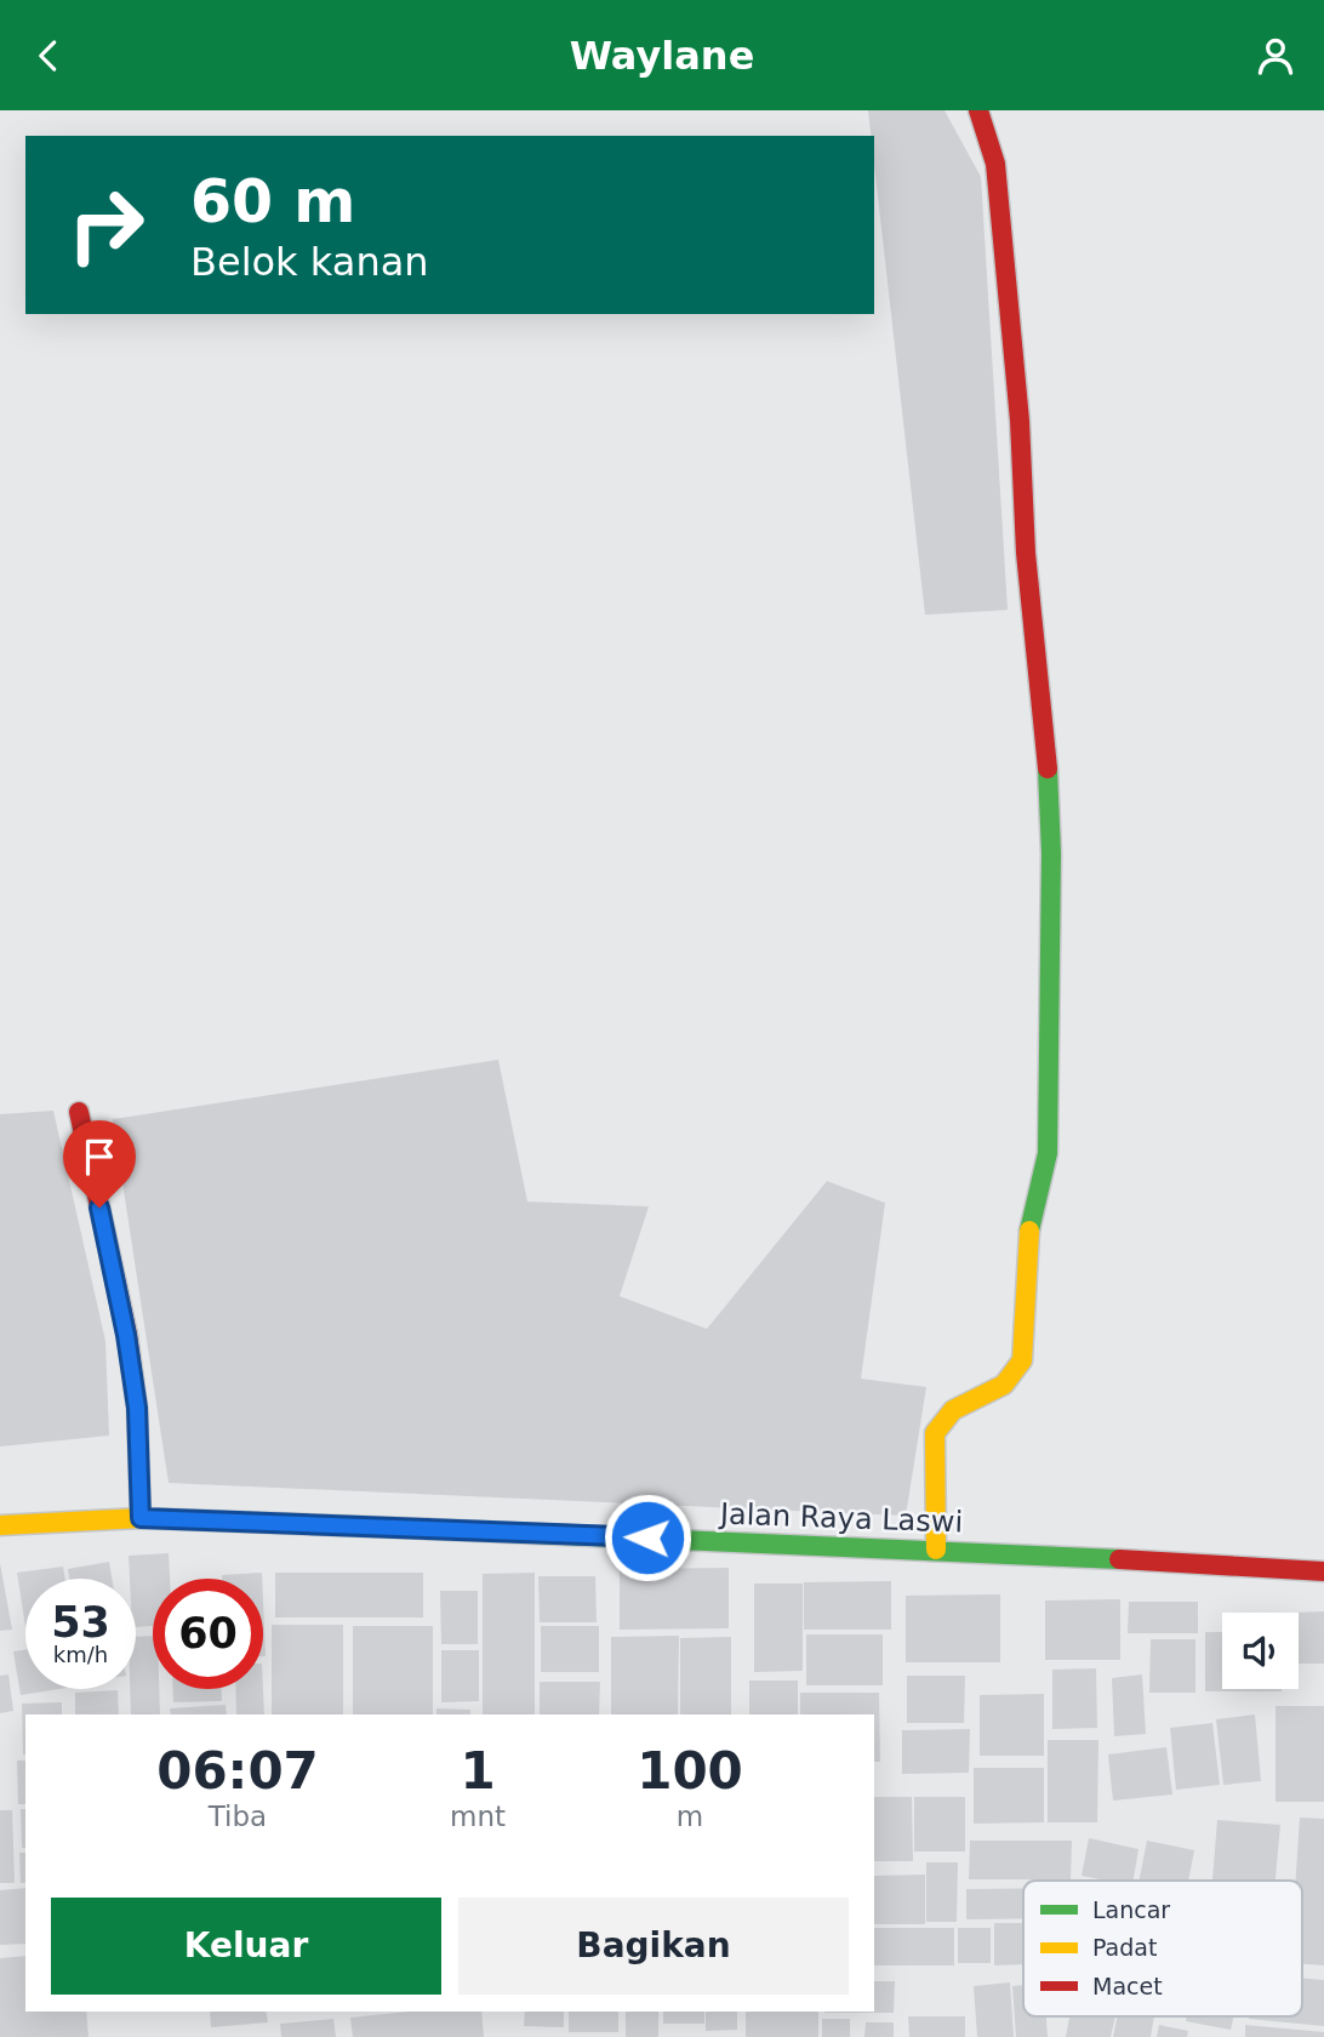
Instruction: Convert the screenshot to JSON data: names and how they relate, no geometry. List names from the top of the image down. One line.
{"streets":{"street":["Jalan Raya Laswi"]},"legend":["Lancar","Padat","Macet"],"page":{"header":"Waylane","turn":["60 m","Belok kanan"],"speed":"53 km/h","limit":"60","eta":["06:07","Tiba","1","mnt","100","m"],"buttons":["Keluar","Bagikan"]}}
